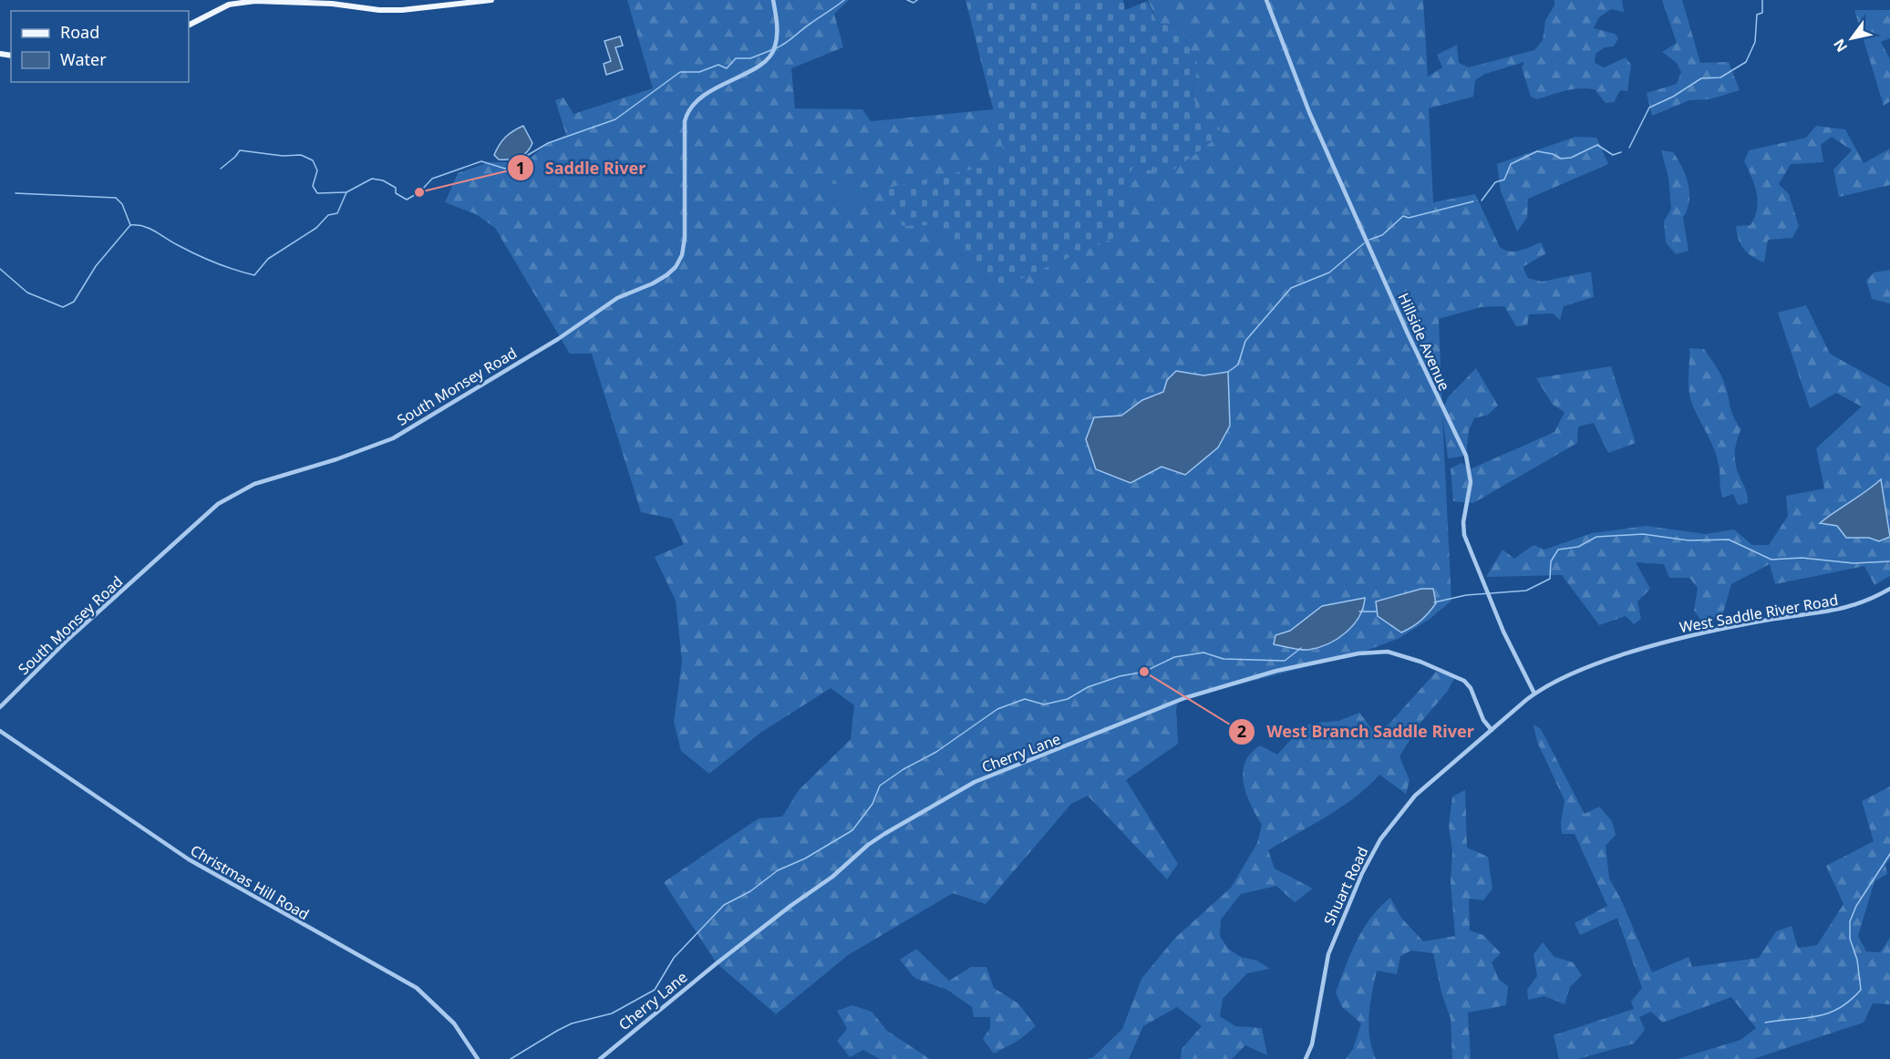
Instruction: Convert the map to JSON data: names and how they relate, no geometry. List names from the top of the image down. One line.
{"streets":{"street":["Hillside Avenue","South Monsey Road","West Saddle River Road","Cherry Lane","Christmas Hill Road","Shuart Road"]},"crossings":[["Hillside Avenue","West Saddle River Road"],["West Saddle River Road","Cherry Lane"],["West Saddle River Road","Shuart Road"]],"places":["Saddle River","West Branch Saddle River"],"legend":["Road","Water"],"north":"bottom left"}
